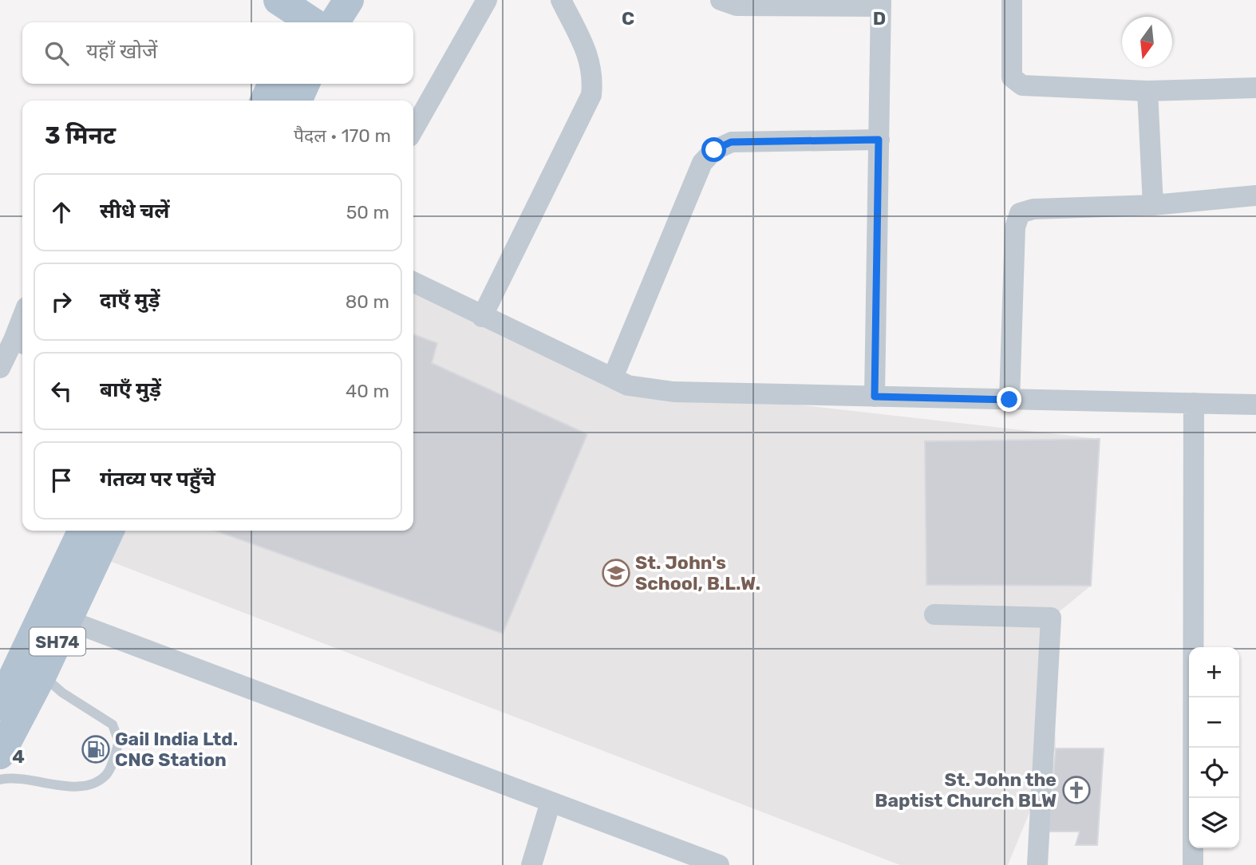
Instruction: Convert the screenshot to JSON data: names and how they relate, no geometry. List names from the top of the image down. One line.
{"streets":{"main road":["SH74"]},"places":{"school or university":["St. John's School, B.L.W."],"fuel station":["Gail India Ltd. CNG Station"],"church":["St. John the Baptist Church BLW"]},"north":"bottom","page":{"search":"यहाँ खोजें","heading":["3 मिनट","पैदल · 170 m"],"list":[["सीधे चलें","50 m"],["दाएँ मुड़ें","80 m"],["बाएँ मुड़ें","40 m"],"गंतव्य पर पहुँचे"],"map_buttons":["+","−"]},"grid":{"columns":["C","D"],"rows":["4"]}}
